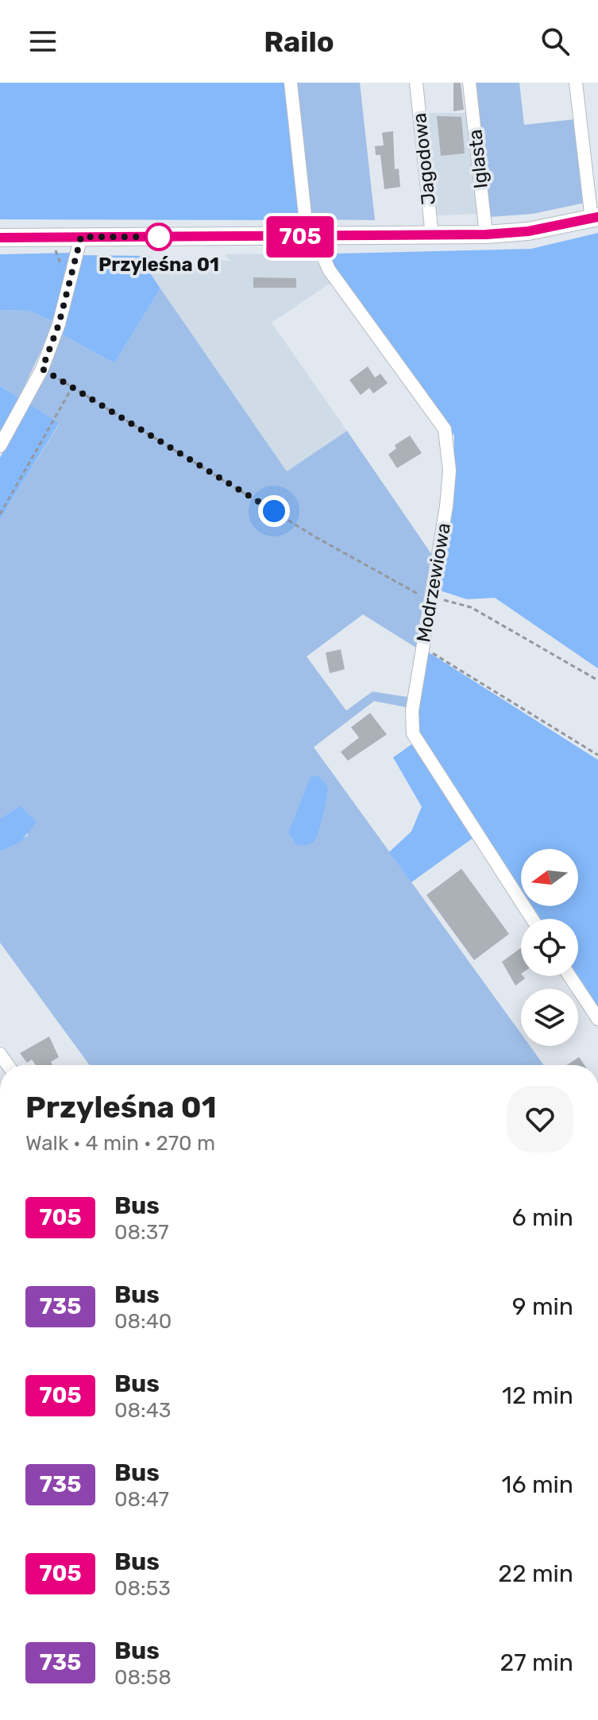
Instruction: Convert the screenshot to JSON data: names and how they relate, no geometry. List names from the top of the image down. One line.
{"streets":{"street":["Jagodowa","Iglasta","Modrzewiowa"]},"places":["Przyleśna 01"],"lines":["bus line 705"],"north":"left","page":{"header":"Railo","on_map":"705","heading":["Przyleśna 01","Walk · 4 min · 270 m"],"list":[{"mark":"705","name":"Bus","note":"08:37","value":"6 min"},{"mark":"735","name":"Bus","note":"08:40","value":"9 min"},{"mark":"705","name":"Bus","note":"08:43","value":"12 min"},{"mark":"735","name":"Bus","note":"08:47","value":"16 min"},{"mark":"705","name":"Bus","note":"08:53","value":"22 min"},{"mark":"735","name":"Bus","note":"08:58","value":"27 min"}]}}
